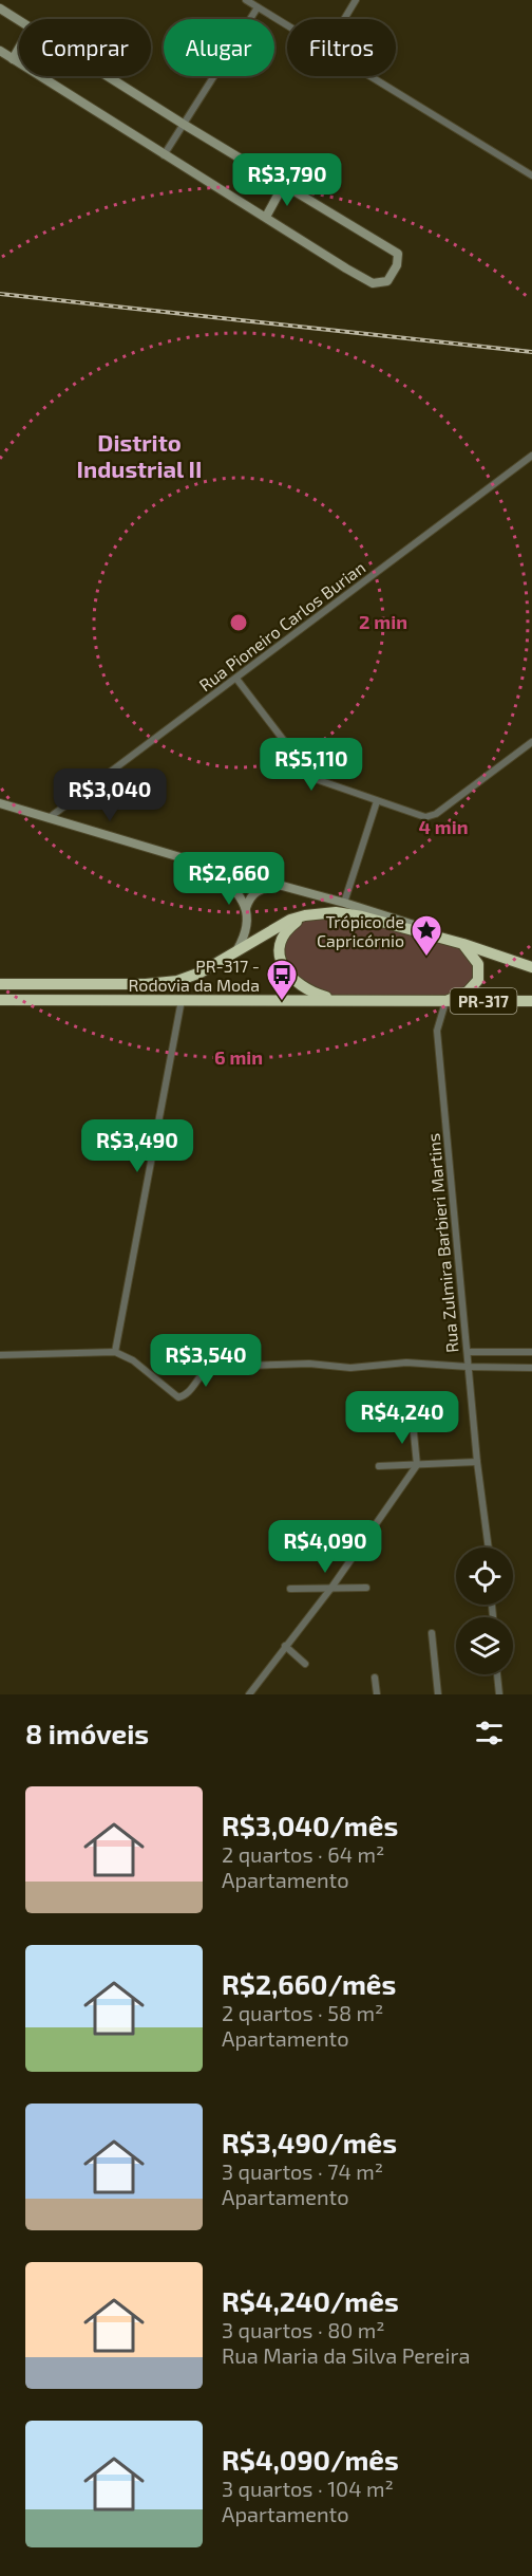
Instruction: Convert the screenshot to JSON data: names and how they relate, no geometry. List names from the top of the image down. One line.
{"streets":{"highway":["PR-317"],"street":["Rua Pioneiro Carlos Burian","Rua Zulmira Barbieri Martins"]},"crossings":[["PR-317","Rua Zulmira Barbieri Martins"]],"districts":["Distrito Industrial II"],"places":{"place":["Trópico de Capricórnio"],"bus stop":["PR-317 - Rodovia da Moda"]},"page":{"chip":["Comprar","Alugar","Filtros"],"price":["R$3,790","R$5,110","R$3,040","R$2,660","R$3,490","R$3,540","R$4,240","R$4,090"],"heading":"8 imóveis","list":[{"name":"R$3,040/mês","note":"2 quartos · 64 m² · Apartamento"},{"name":"R$2,660/mês","note":"2 quartos · 58 m² · Apartamento"},{"name":"R$3,490/mês","note":"3 quartos · 74 m² · Apartamento"},{"name":"R$4,240/mês","note":"3 quartos · 80 m² · Rua Maria da Silva Pereira"},{"name":"R$4,090/mês","note":"3 quartos · 104 m² · Apartamento"}]},"rings":["2 min","4 min","6 min"]}
